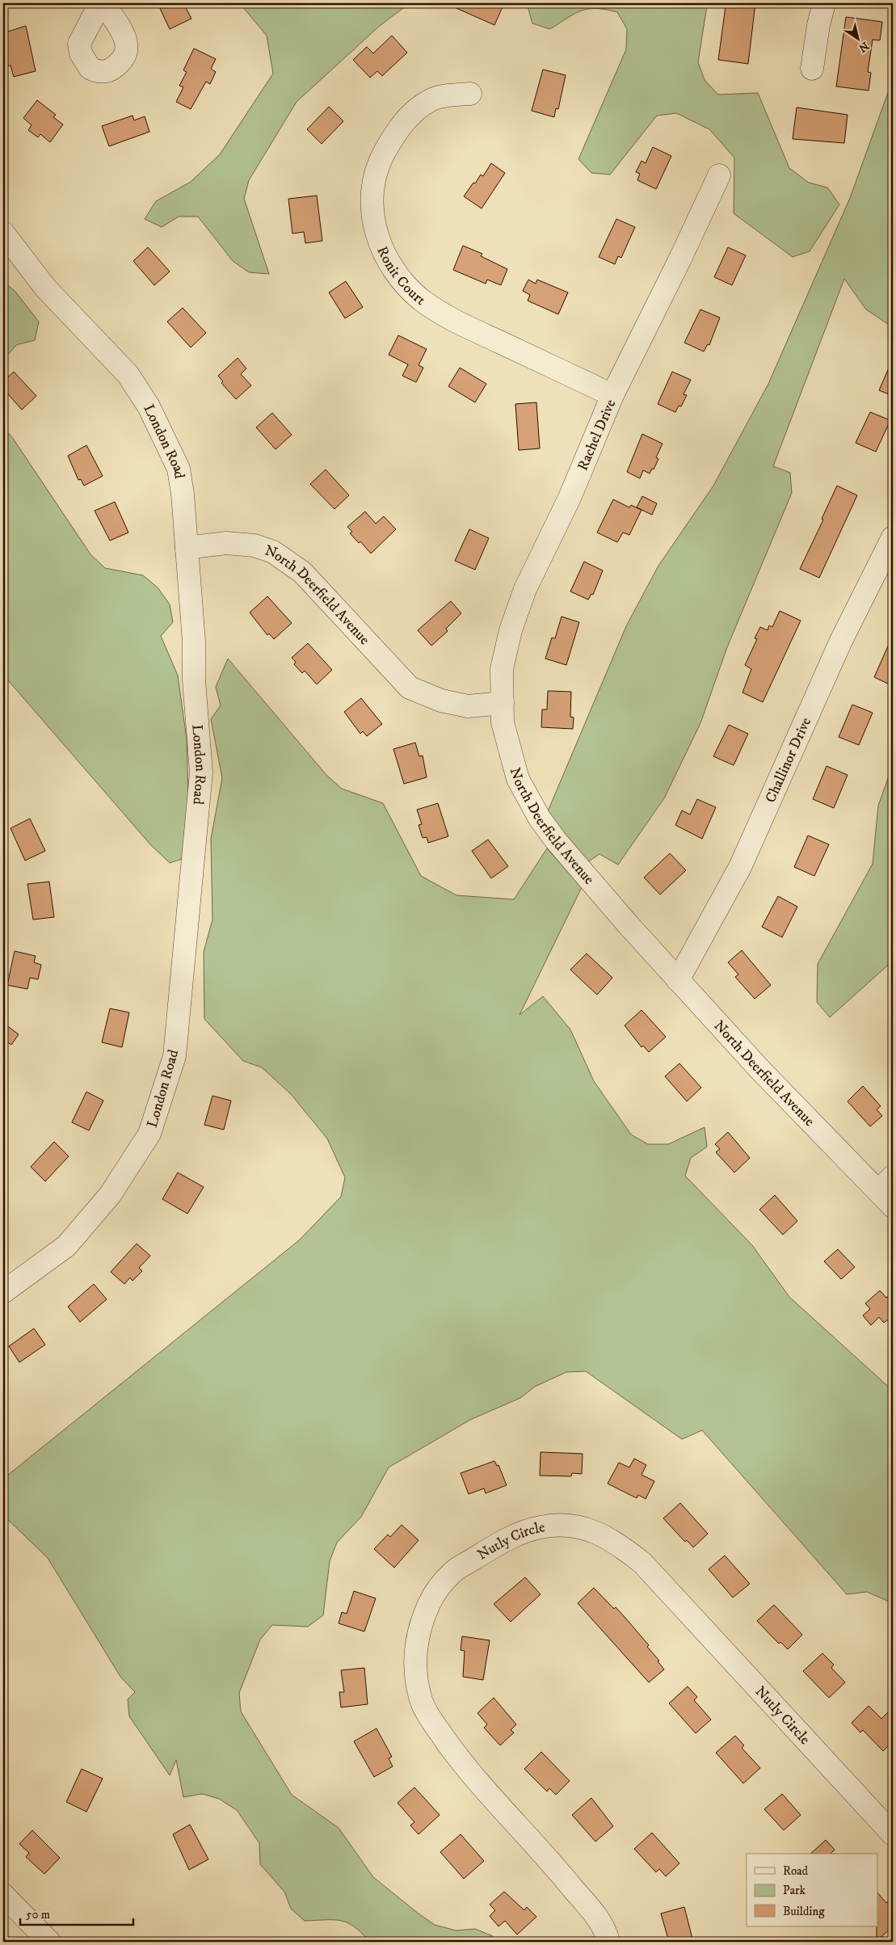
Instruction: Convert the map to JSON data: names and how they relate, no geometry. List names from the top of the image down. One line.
{"streets":{"street":["Ronit Court","Rachel Drive","London Road","North Deerfield Avenue","Challinor Drive","Nutly Circle"]},"crossings":[["Ronit Court","Rachel Drive"],["Rachel Drive","North Deerfield Avenue"],["London Road","North Deerfield Avenue"],["North Deerfield Avenue","Challinor Drive"]],"legend":["Road","Park","Building"],"scale_bar":"50 m","north":"bottom right"}
